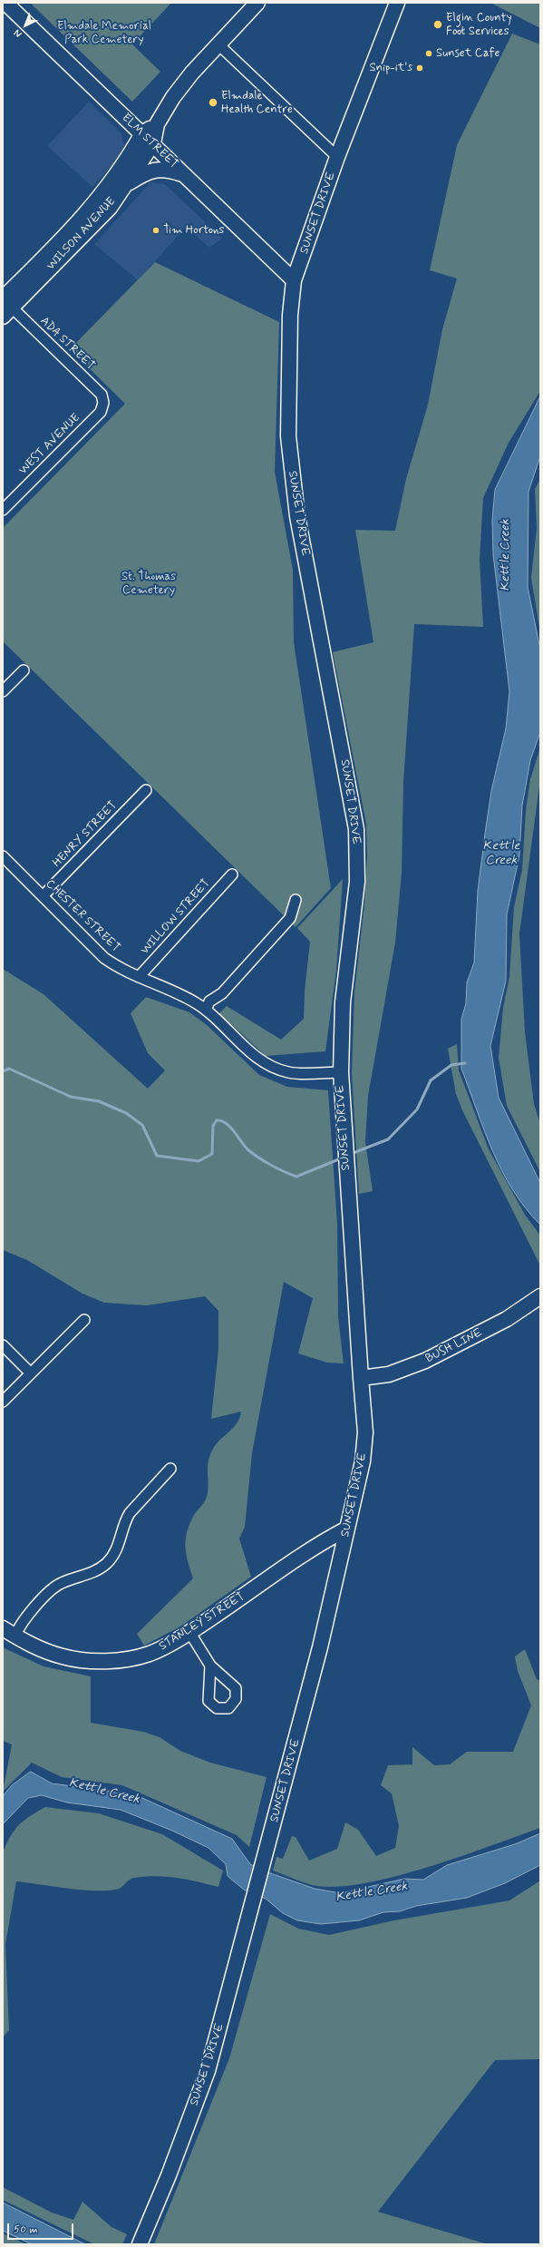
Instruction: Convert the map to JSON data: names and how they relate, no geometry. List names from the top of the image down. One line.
{"streets":{"main road":["ELM STREET","SUNSET DRIVE","WILSON AVENUE","BUSH LINE","STANLEY STREET"],"street":["ADA STREET","WEST AVENUE","HENRY STREET","CHESTER STREET","WILLOW STREET"]},"crossings":[["ELM STREET","SUNSET DRIVE"],["ELM STREET","WILSON AVENUE"],["SUNSET DRIVE","CHESTER STREET"],["SUNSET DRIVE","BUSH LINE"],["SUNSET DRIVE","STANLEY STREET"],["WILSON AVENUE","ADA STREET"],["ADA STREET","WEST AVENUE"],["HENRY STREET","CHESTER STREET"],["CHESTER STREET","WILLOW STREET"]],"water":["Kettle Creek"],"parks":["Elmdale Memorial Park Cemetery","St. Thomas Cemetery"],"places":["Elgin County Foot Services","Sunset Cafe","Snip-it's","Elmdale Health Centre","Tim Hortons"],"scale_bar":"50 m","north":"bottom left"}
